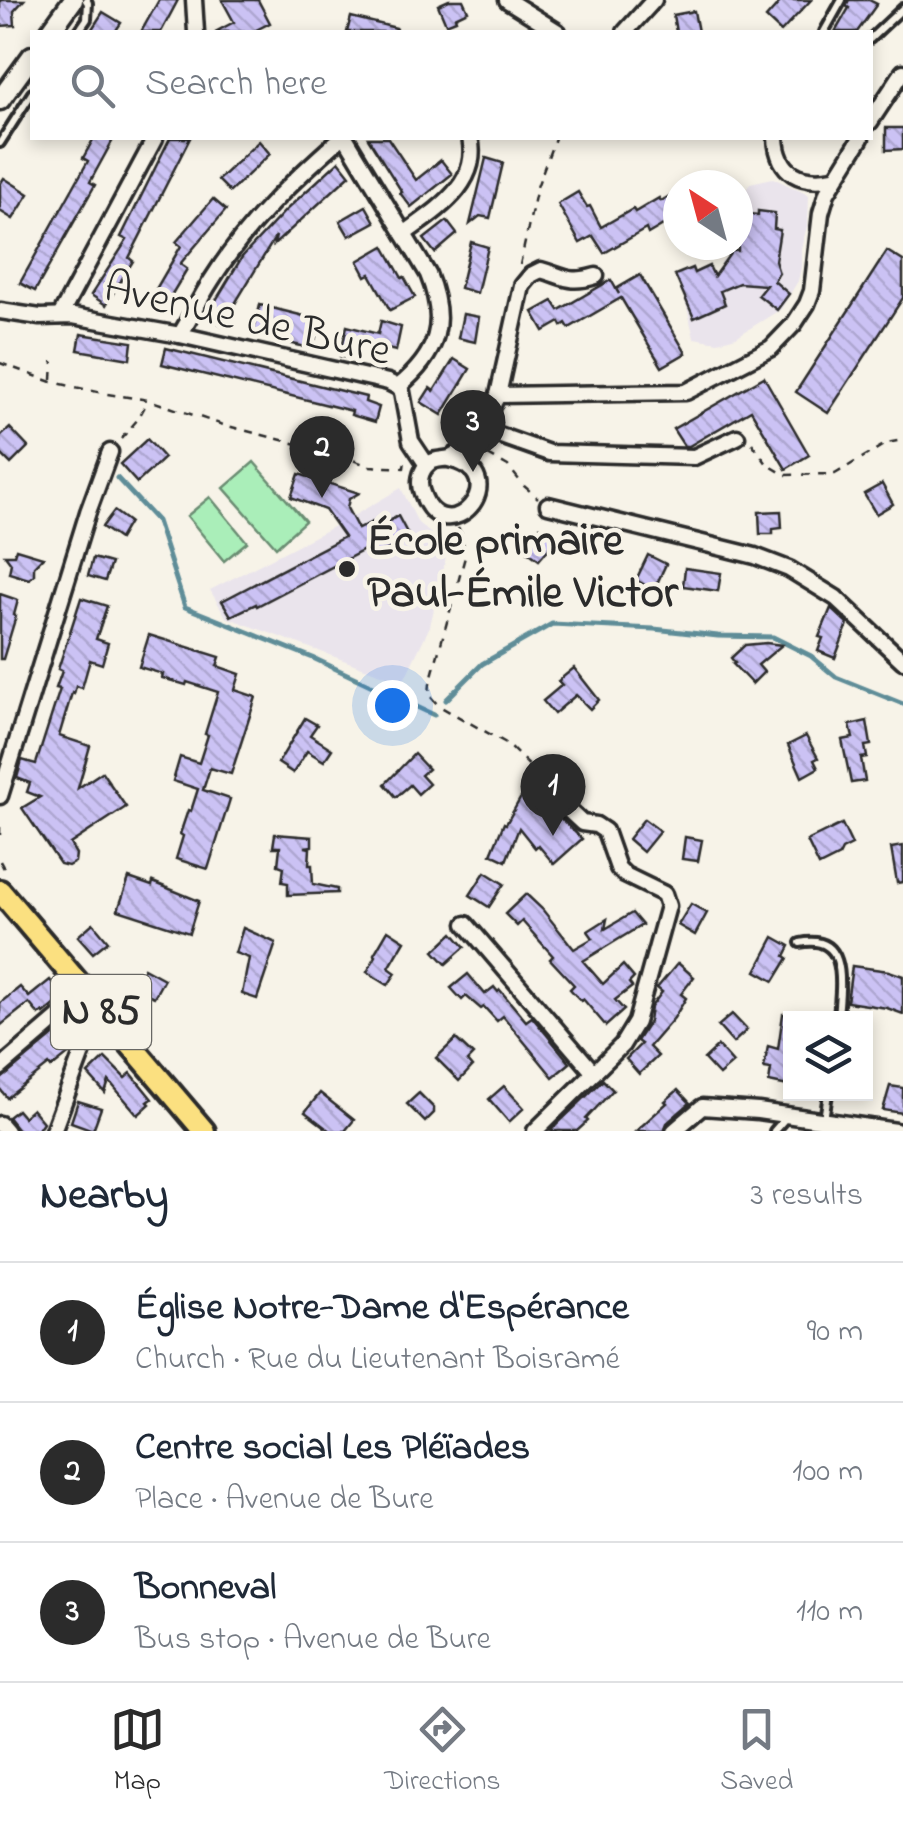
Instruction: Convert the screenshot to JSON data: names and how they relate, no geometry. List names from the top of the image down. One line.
{"streets":{"main road":["N 85"],"street":["Avenue de Bure"]},"places":["École primaire Paul-Émile Victor"],"north":"top left","page":{"search":"Search here","pins":["3","2","1"],"heading":["Nearby","3 results"],"list":[{"mark":"1","name":"Église Notre-Dame d'Espérance","note":"Church · Rue du Lieutenant Boisramé","value":"90 m"},{"mark":"2","name":"Centre social Les Pléïades","note":"Place · Avenue de Bure","value":"100 m"},{"mark":"3","name":"Bonneval","note":"Bus stop · Avenue de Bure","value":"110 m"}],"nav":["Map","Directions","Saved"]}}
